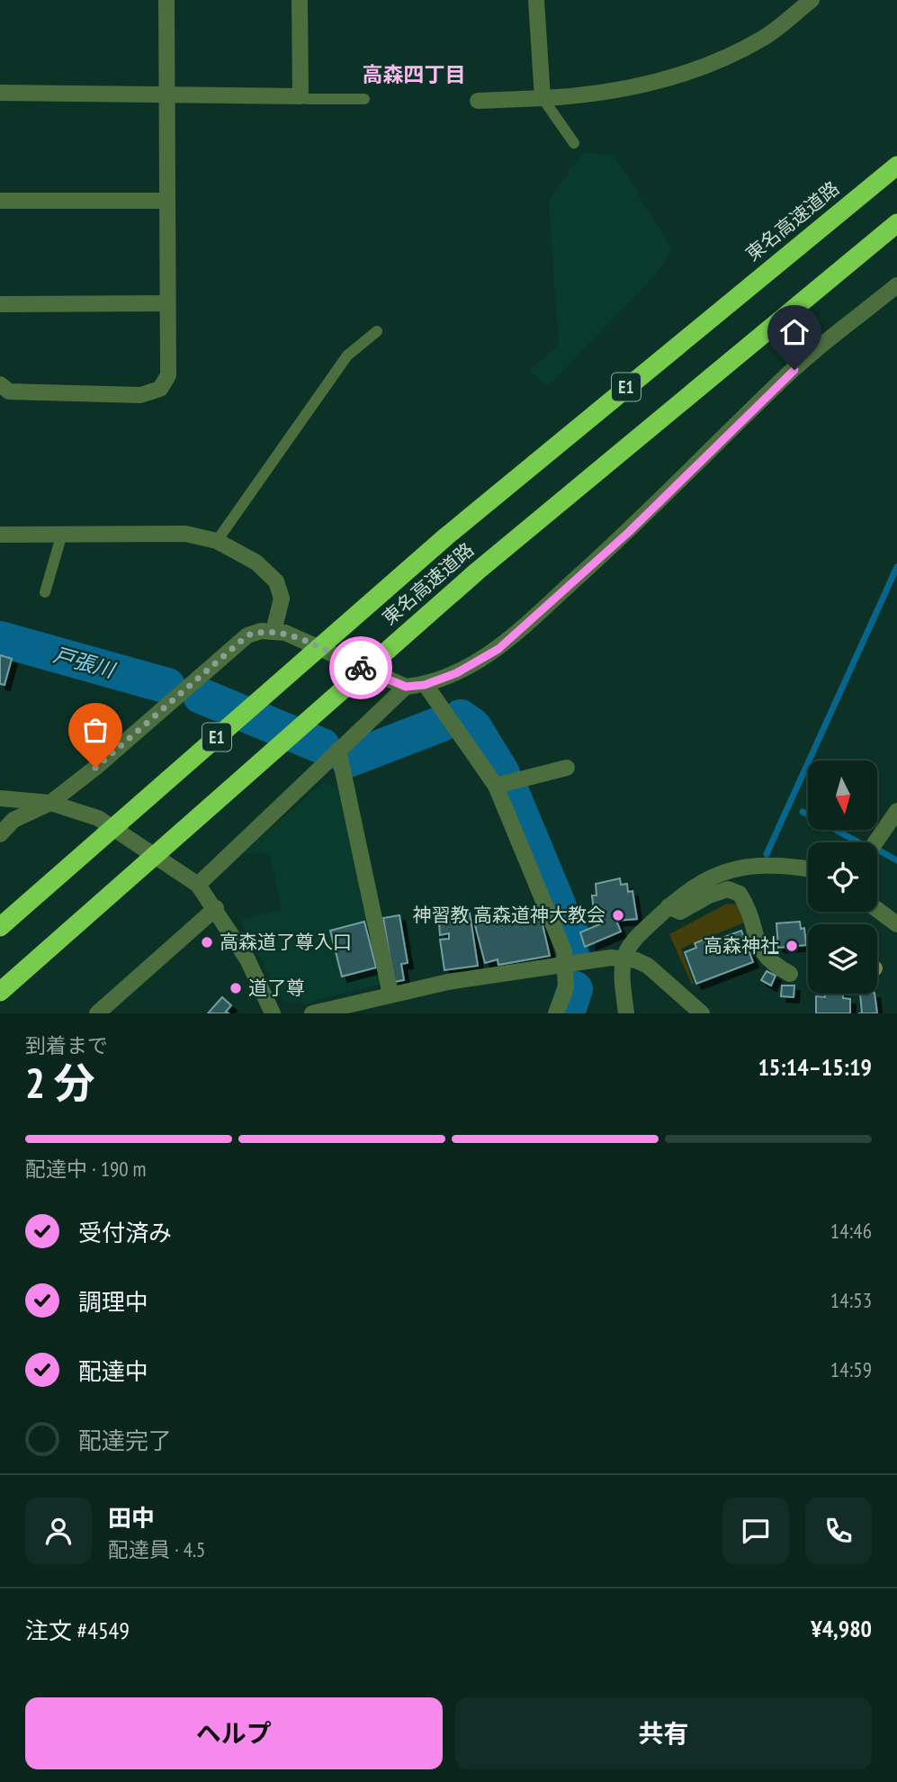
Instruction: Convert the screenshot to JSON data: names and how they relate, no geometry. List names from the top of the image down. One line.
{"streets":{"highway":["東名高速道路","E1"]},"districts":["高森四丁目"],"water":["戸張川"],"places":["神習教 高森道神大教会","高森道了尊入口","高森神社","道了尊"],"north":"bottom","page":{"heading":["2 分","到着まで","15:14–15:19"],"panel":["田中","配達員 · 4.5","注文 #4549","¥4,980"],"bar":"配達中 · 190 m","list":[["受付済み","14:46"],["調理中","14:53"],["配達中","14:59"],"配達完了"],"buttons":["ヘルプ","共有"]}}
